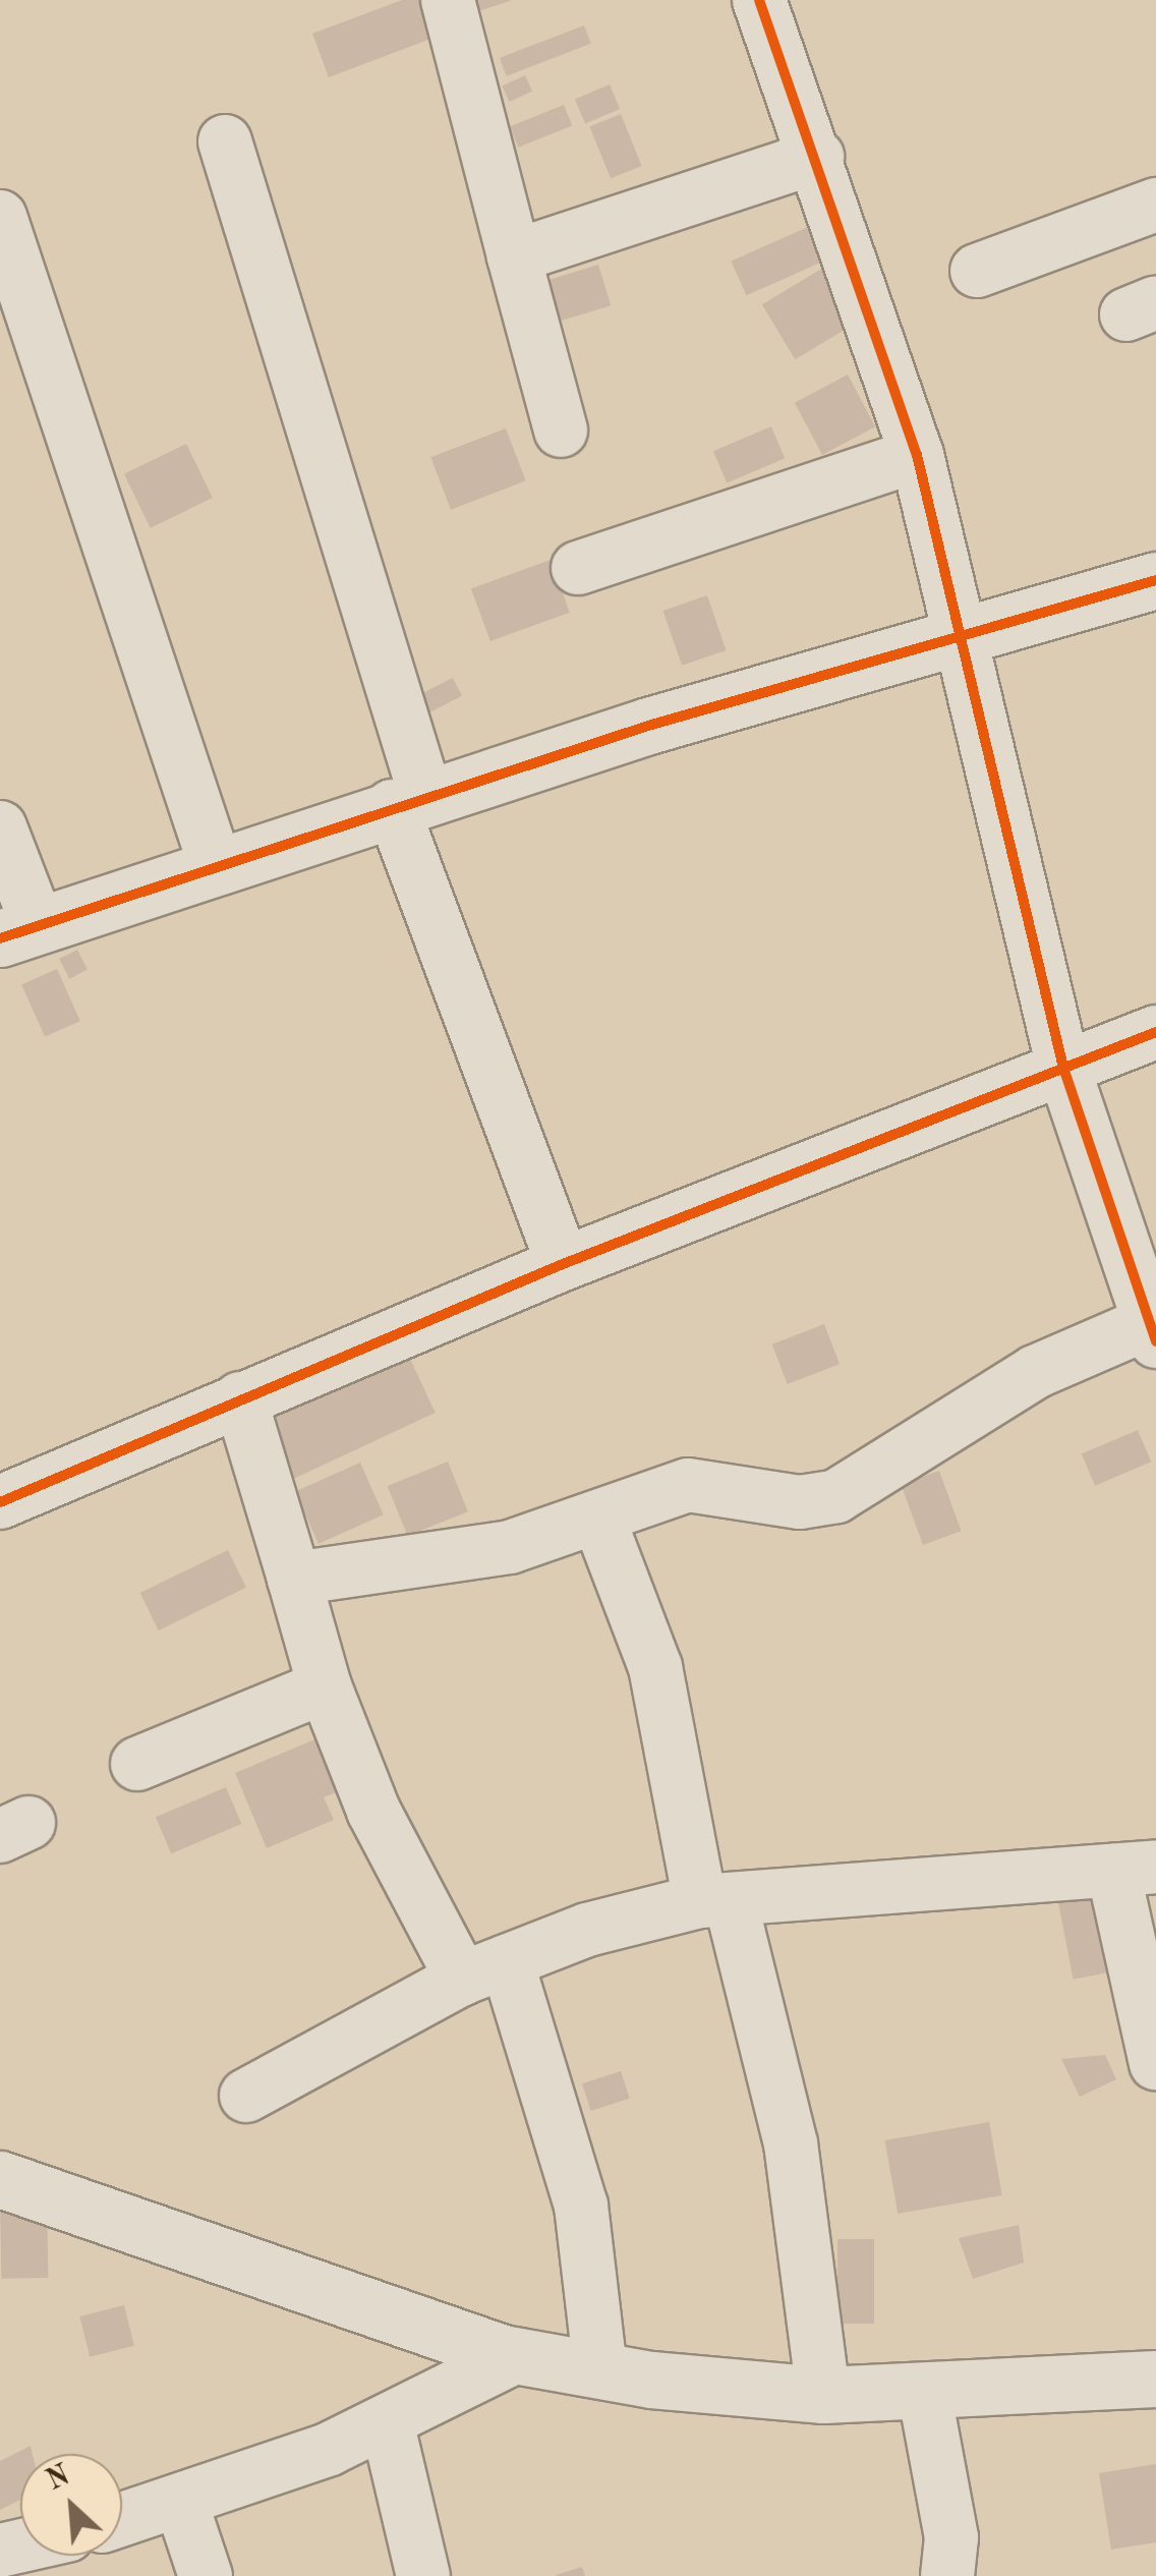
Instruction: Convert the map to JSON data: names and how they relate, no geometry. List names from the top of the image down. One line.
{"north":"top left"}
